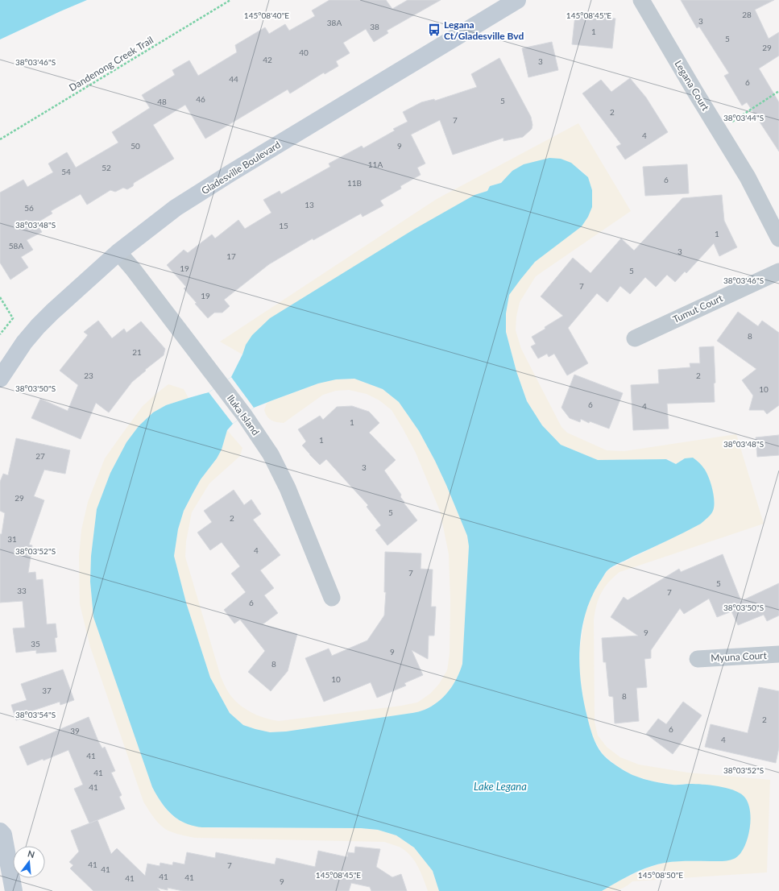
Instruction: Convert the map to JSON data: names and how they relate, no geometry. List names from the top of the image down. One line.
{"streets":{"main road":["Gladesville Boulevard"],"street":["Legana Court","Tumut Court","Iluka Island","Myuna Court"],"path":["Dandenong Creek Trail"]},"crossings":[["Gladesville Boulevard","Iluka Island"]],"water":["Lake Legana"],"places":{"bus stop":["Legana Ct/Gladesville Bvd"]},"house_numbers":["28","3","38A","38","1","5","29","40","42","3","44","6","46","5","48","2","7","4","50","9","11A","52","54","6","11B","13","56","15","1","58A","3","17","19","5","7","19","8","21","23","2","10","6","4","1","1","27","3","29","5","2","31","4","7","5","33","7","6","9","35","9","8","10","37","8","2","6","39","4","41","41","41","41","7","41","41","41","41","9"],"north":"top","coordinates":["145°08'40\"E","145°08'45\"E","38°03'46\"S","38°03'44\"S","38°03'48\"S","38°03'50\"S","38°03'52\"S","38°03'54\"S","145°08'50\"E"]}
